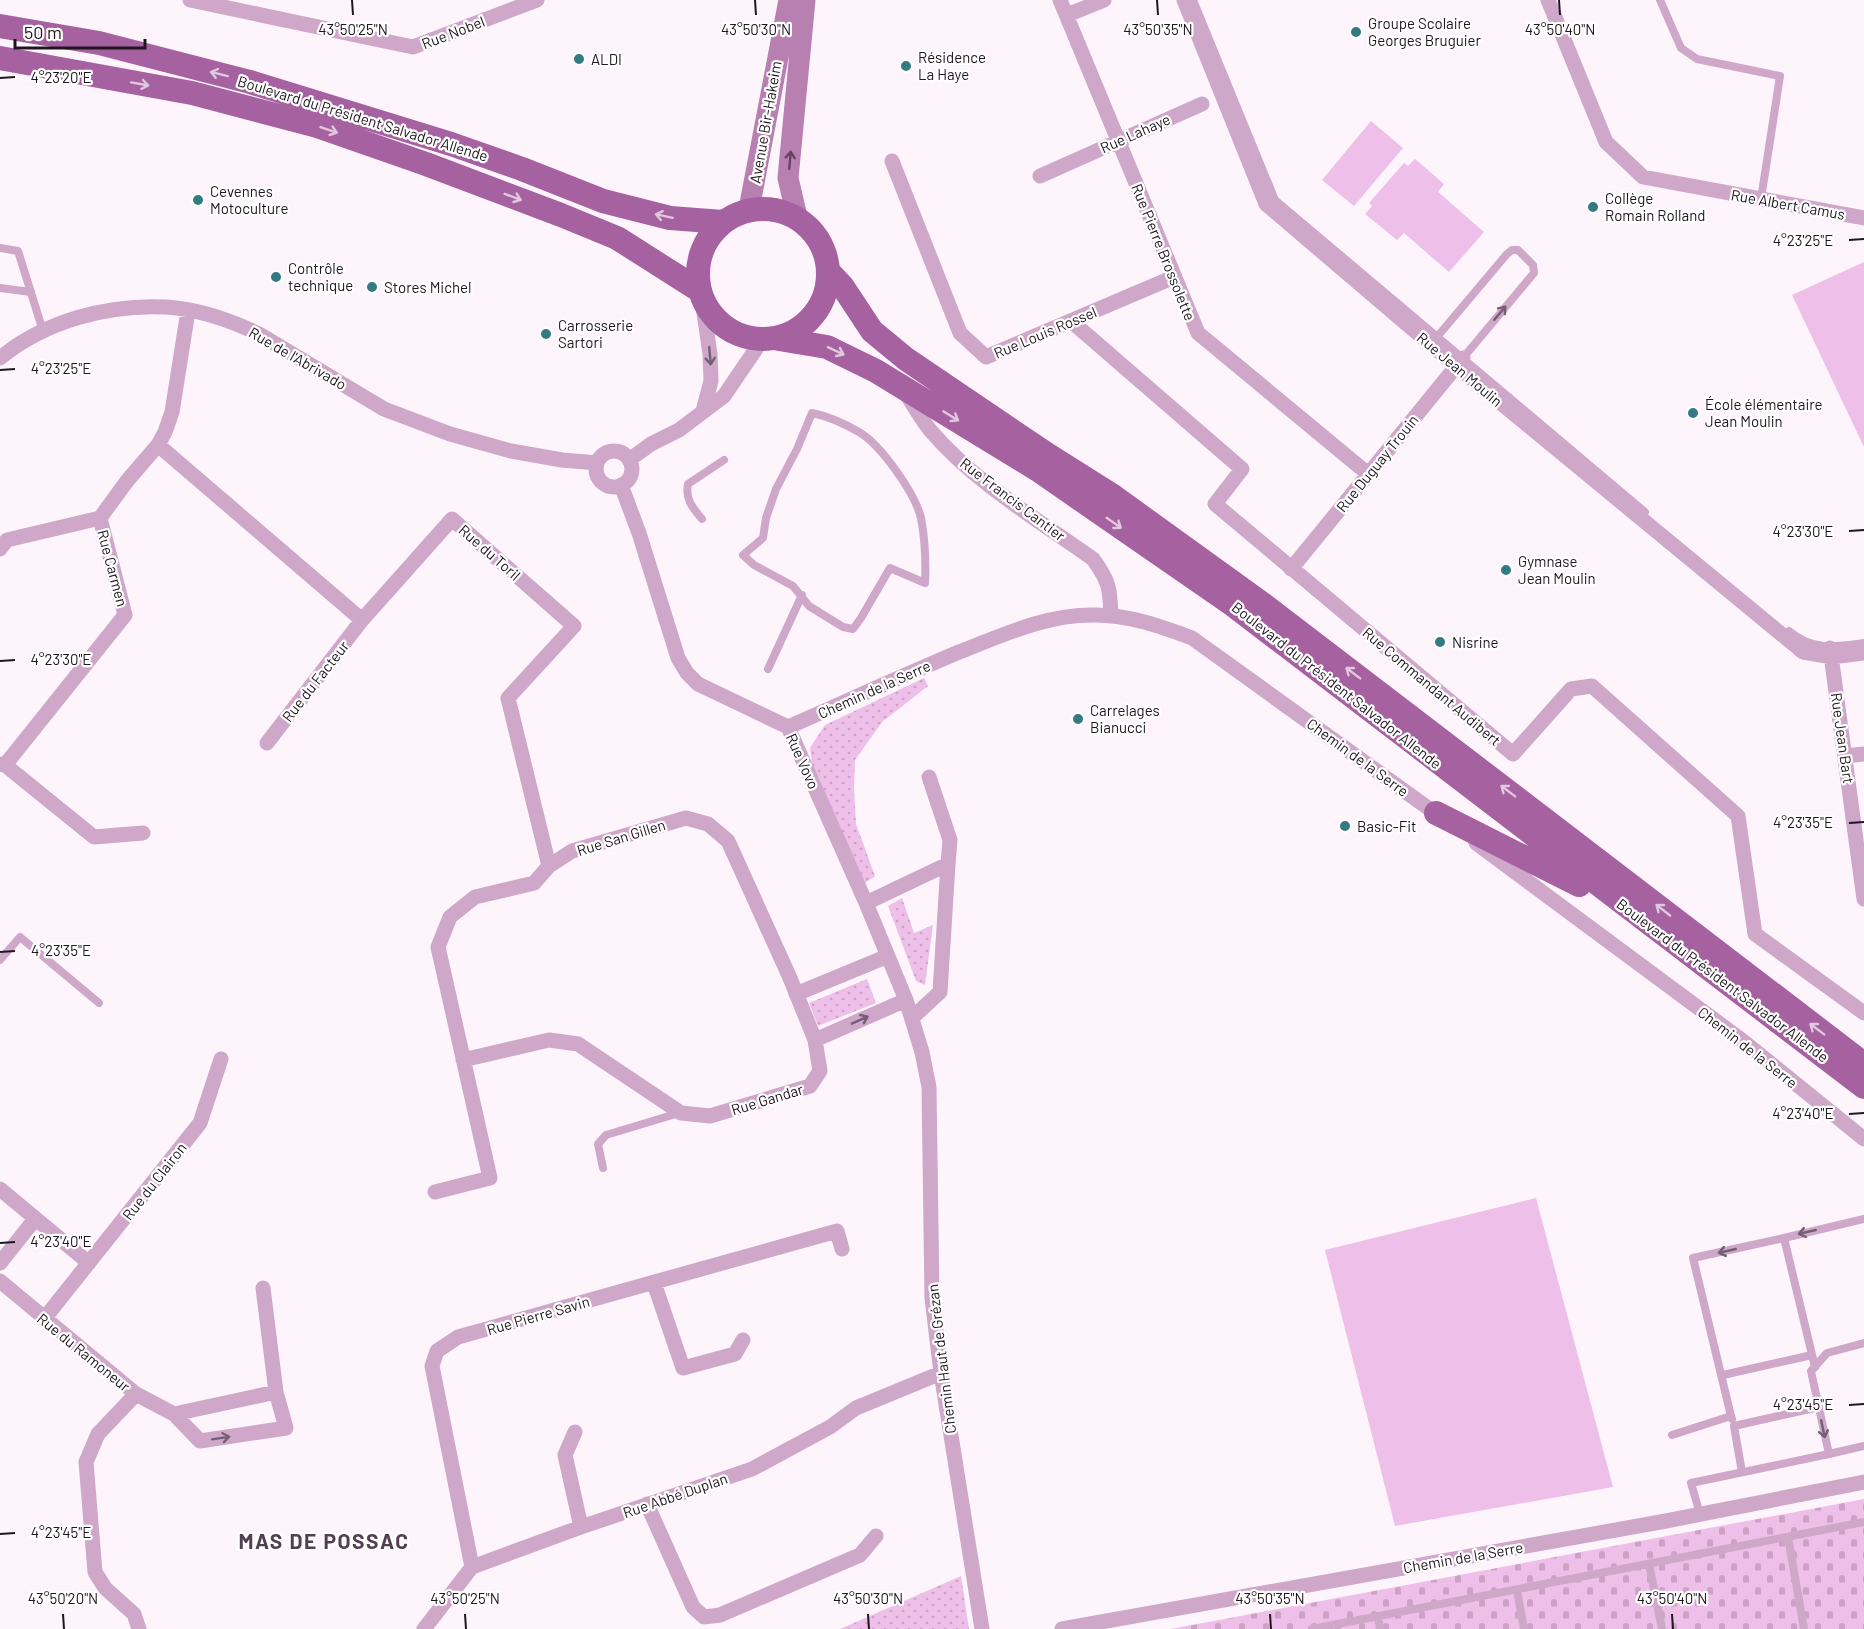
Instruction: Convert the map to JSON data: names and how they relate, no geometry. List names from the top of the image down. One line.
{"streets":{"main road":["Boulevard du Président Salvador Allende","Avenue Bir-Hakeim"],"street":["Rue Nobel","Rue Lahaye","Rue Albert Camus","Rue Pierre Brossolette","Rue Louis Rossel","Rue de l'Abrivado","Rue Jean Moulin","Rue Duguay Trouin","Rue Francis Cantier","Rue du Toril","Rue Carmen","Rue du Facteur","Rue Commandant Audibert","Chemin de la Serre","Rue Jean Bart","Rue Vovo","Rue San Gillen","Rue Gandar","Rue du Clairon","Rue Pierre Savin","Rue du Ramoneur","Chemin Haut de Grézan","Rue Abbé Duplan"]},"crossings":[["Boulevard du Président Salvador Allende","Avenue Bir-Hakeim"],["Boulevard du Président Salvador Allende","Rue Francis Cantier"],["Rue Lahaye","Rue Pierre Brossolette"],["Rue Pierre Brossolette","Rue Louis Rossel"],["Rue Pierre Brossolette","Rue Duguay Trouin"],["Rue Louis Rossel","Rue Commandant Audibert"],["Rue de l'Abrivado","Rue Carmen"],["Rue de l'Abrivado","Rue Vovo"],["Rue Jean Moulin","Rue Duguay Trouin"],["Rue Jean Moulin","Rue Jean Bart"],["Rue Duguay Trouin","Rue Commandant Audibert"],["Rue Francis Cantier","Chemin de la Serre"],["Rue du Toril","Rue du Facteur"],["Rue du Toril","Rue San Gillen"],["Chemin de la Serre","Rue Vovo"],["Rue Vovo","Chemin Haut de Grézan"],["Rue San Gillen","Rue Gandar"],["Rue du Clairon","Rue du Ramoneur"],["Rue Pierre Savin","Rue Abbé Duplan"],["Chemin Haut de Grézan","Rue Abbé Duplan"]],"districts":["MAS DE POSSAC"],"places":["Groupe Scolaire Georges Bruguier","ALDI","Résidence La Haye","Cevennes Motoculture","Collège Romain Rolland","Contrôle technique","Stores Michel","Carrosserie Sartori","École élémentaire Jean Moulin","Gymnase Jean Moulin","Nisrine","Carrelages Bianucci","Basic-Fit"],"scale_bar":"50 m","coordinates":["43°50'25\"N","43°50'30\"N","43°50'35\"N","43°50'40\"N","4°23'20\"E","4°23'25\"E","4°23'30\"E","4°23'35\"E","4°23'40\"E","4°23'45\"E","43°50'20\"N"]}
